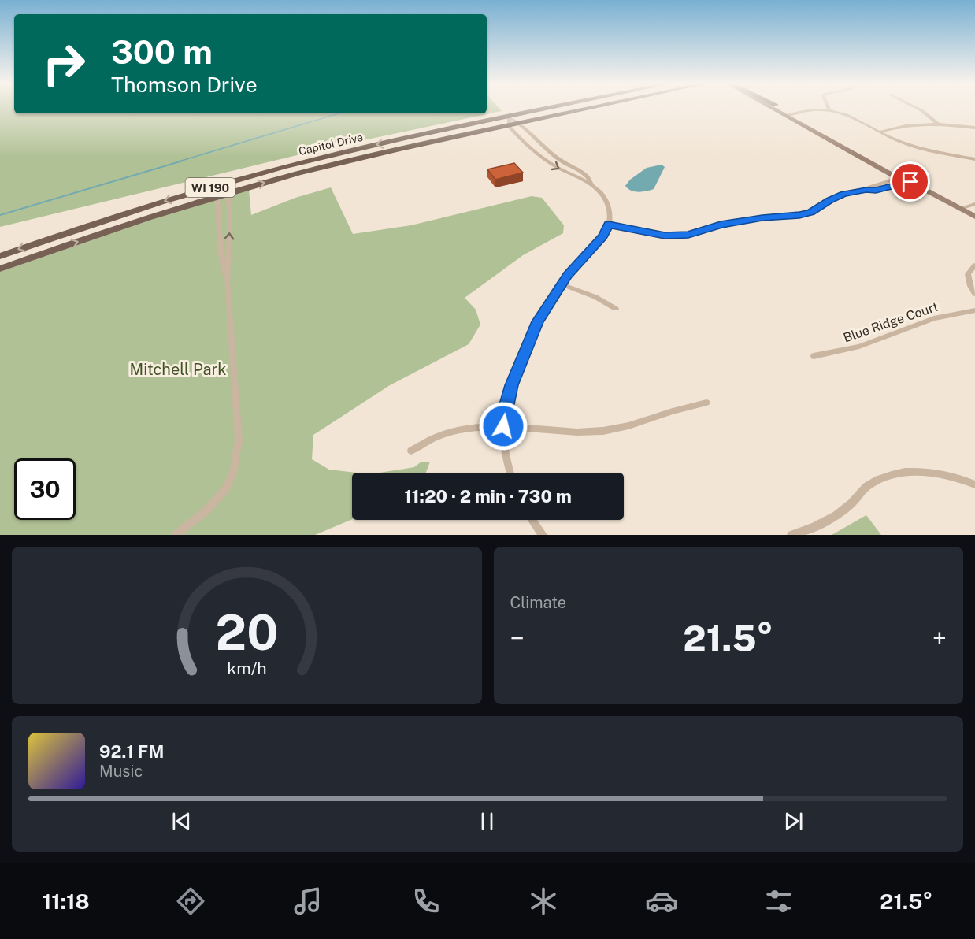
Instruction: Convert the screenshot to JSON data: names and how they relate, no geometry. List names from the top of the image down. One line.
{"streets":{"main road":["Capitol Drive","WI 190"],"street":["Blue Ridge Court"]},"parks":["Mitchell Park"],"page":{"turn":["300 m","Thomson Drive"],"limit":"30","trip":"11:20 · 2 min · 730 m","tile":"Climate","heat":["−","21.5°","+"],"song":["92.1 FM","Music"],"tabs":["11:18","21.5°"],"gauge":["20","km/h"]}}
